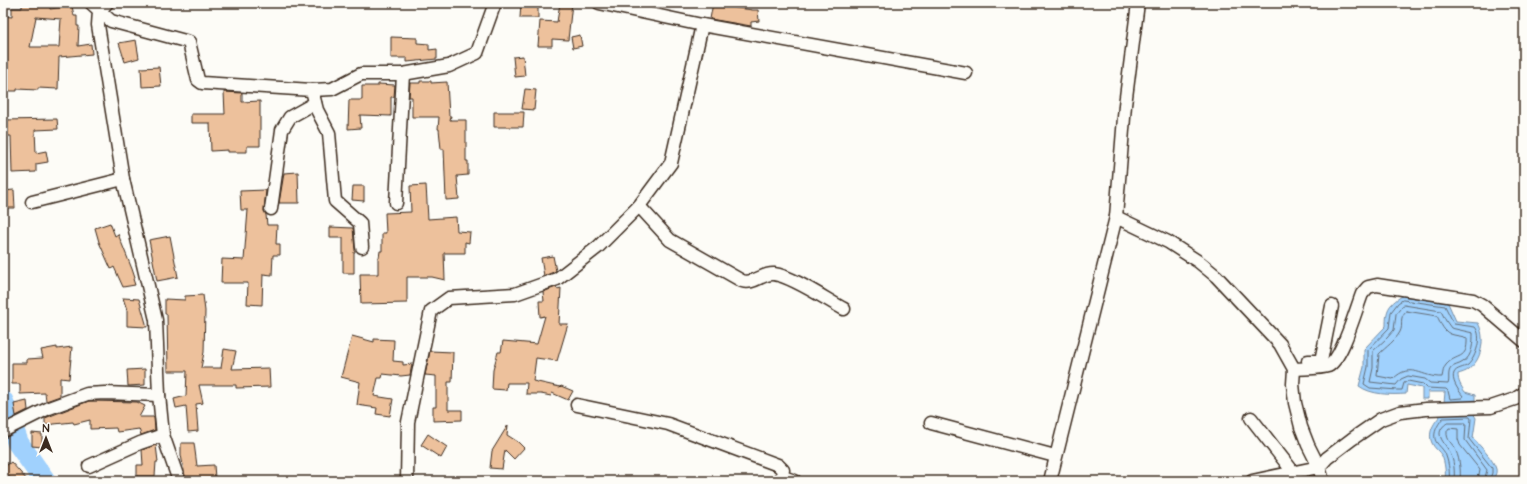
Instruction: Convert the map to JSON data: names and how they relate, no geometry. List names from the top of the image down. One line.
{"north":"top"}
